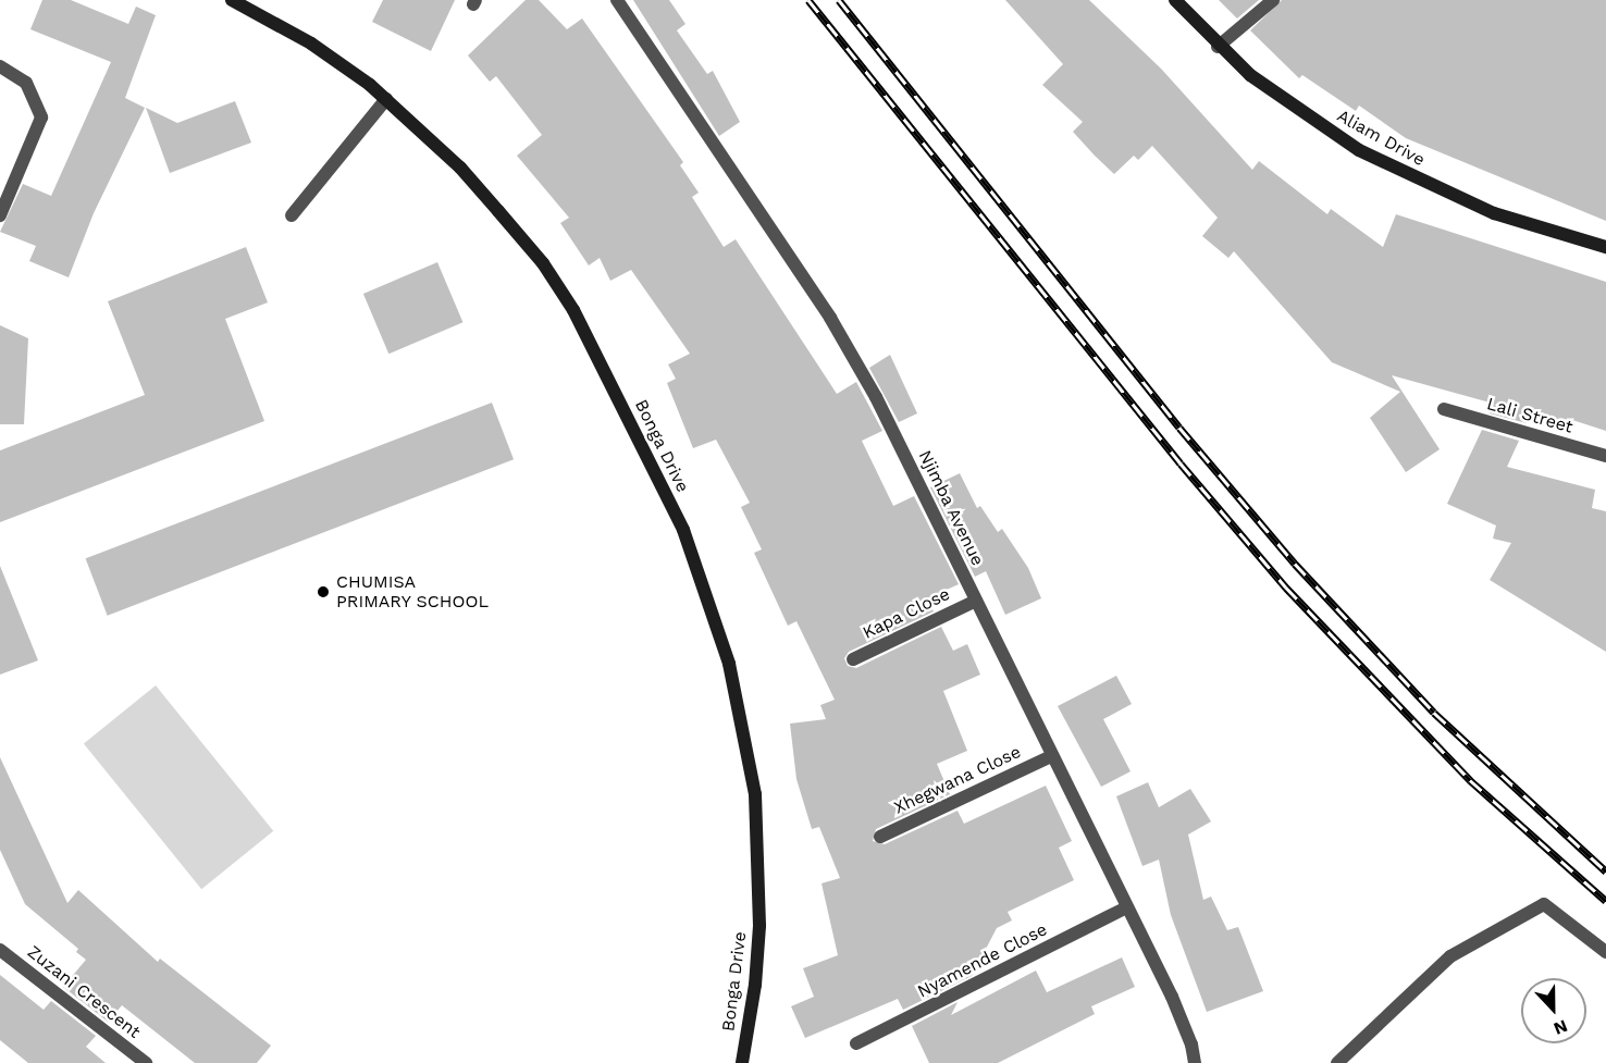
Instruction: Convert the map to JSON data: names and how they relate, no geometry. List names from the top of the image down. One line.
{"streets":{"street":["Aliam Drive","Lali Street","Bonga Drive","Njimba Avenue","Kapa Close","Xhegwana Close","Nyamende Close","Zuzani Crescent"]},"crossings":[["Njimba Avenue","Kapa Close"],["Njimba Avenue","Xhegwana Close"],["Njimba Avenue","Nyamende Close"]],"places":["CHUMISA PRIMARY SCHOOL"],"north":"bottom"}
